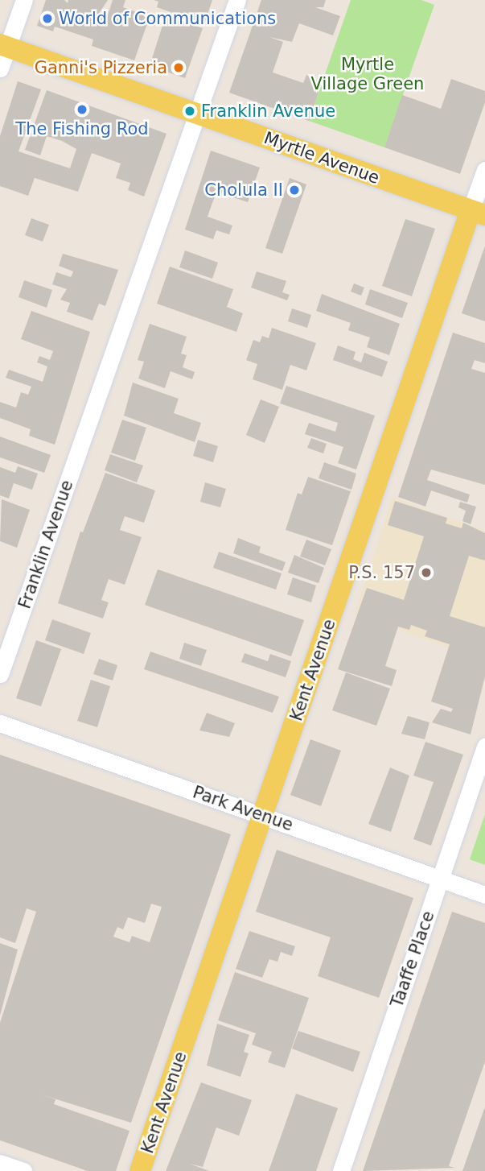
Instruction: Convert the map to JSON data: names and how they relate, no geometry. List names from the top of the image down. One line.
{"streets":{"main road":["Myrtle Avenue","Kent Avenue"],"street":["Franklin Avenue","Park Avenue","Taaffe Place"]},"crossings":[["Myrtle Avenue","Franklin Avenue"],["Myrtle Avenue","Kent Avenue"],["Kent Avenue","Park Avenue"],["Park Avenue","Taaffe Place"]],"parks":["Myrtle Village Green"],"places":["World of Communications","Ganni's Pizzeria","The Fishing Rod","Franklin Avenue","Cholula II","P.S. 157"]}
